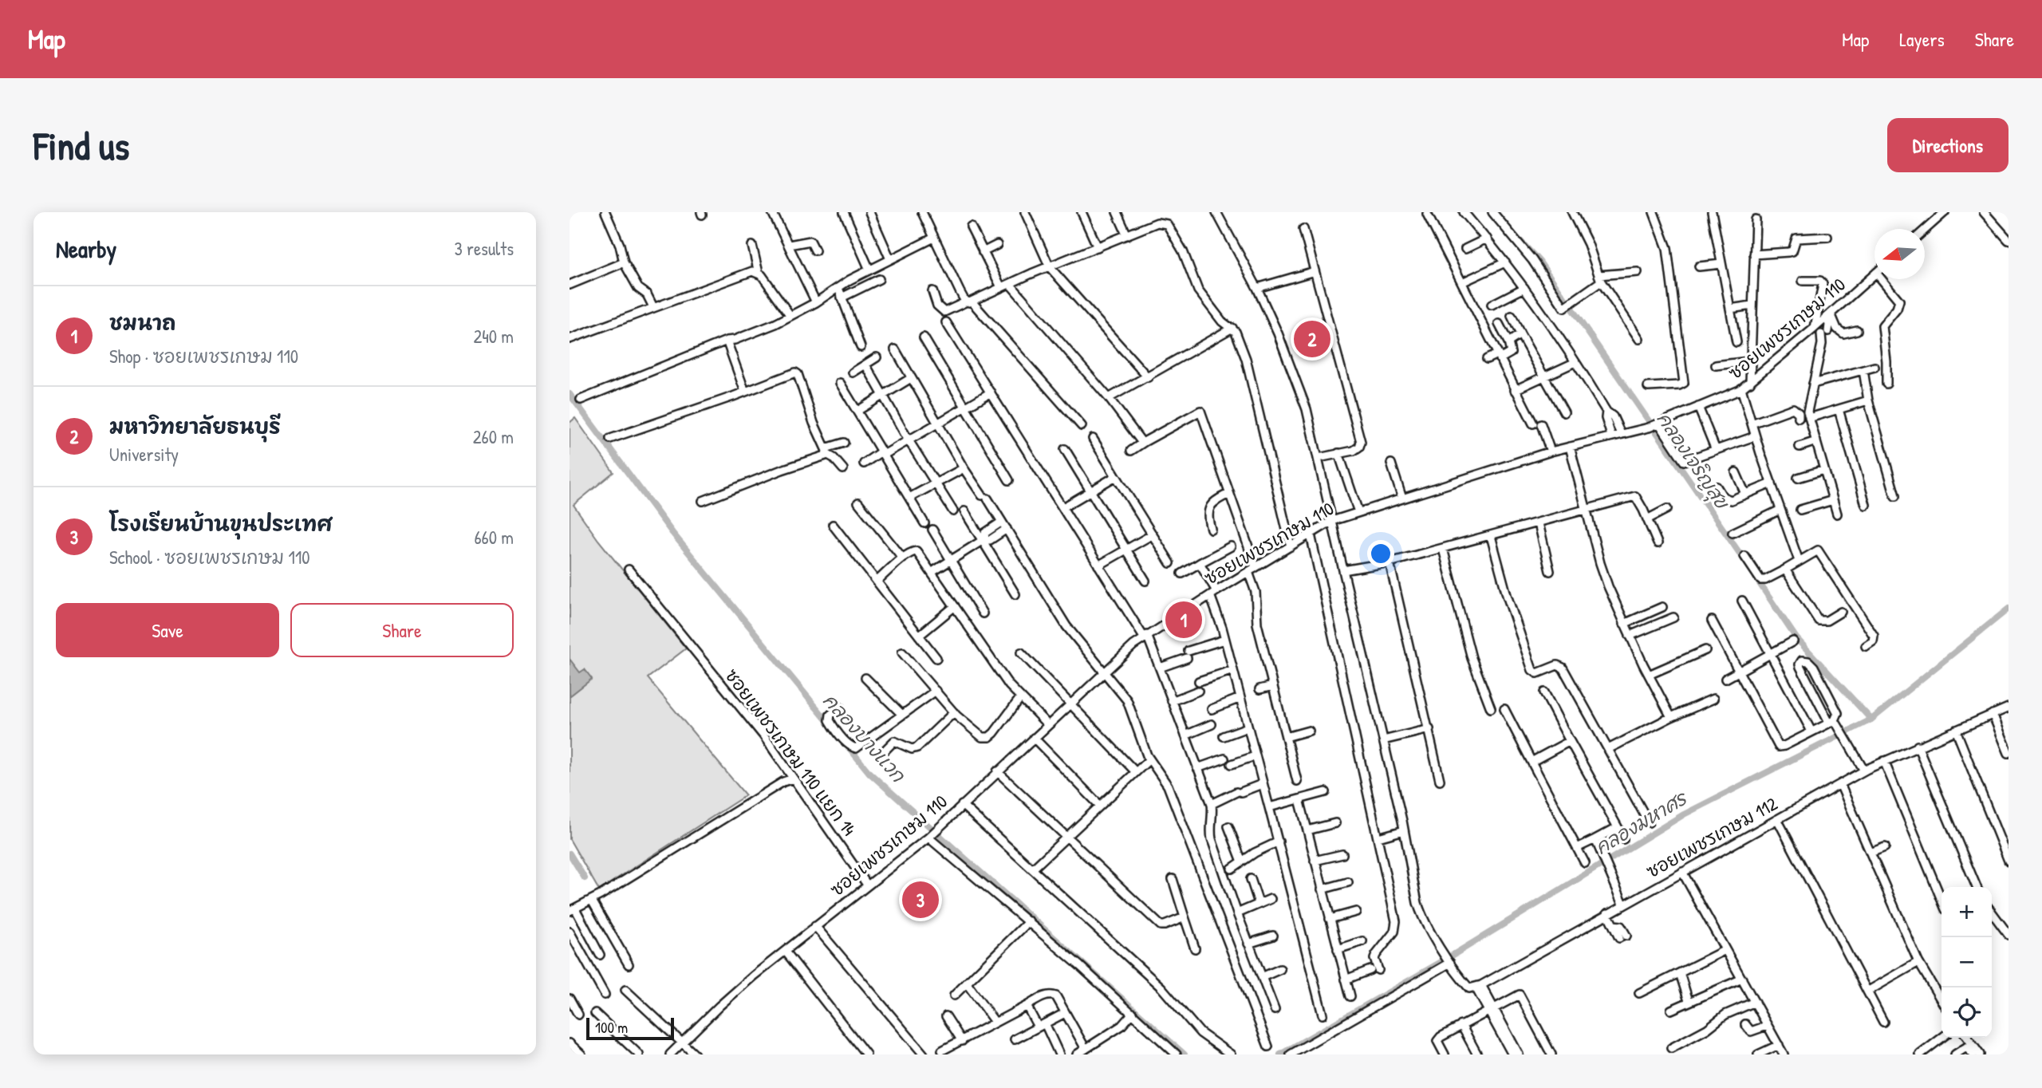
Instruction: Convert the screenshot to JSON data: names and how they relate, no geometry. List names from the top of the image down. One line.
{"streets":{"street":["ซอยเพชรเกษม 110","ซอยเพชรเกษม 110 แยก 14","ซอยเพชรเกษม 112"]},"crossings":[["ซอยเพชรเกษม 110","ซอยเพชรเกษม 110 แยก 14"]],"water":["คลองเจริญสุข","คลองบางแวก","คลองมหาศร"],"scale_bar":"100 m","north":"left","page":{"header":"Map","nav":["Map","Layers","Share"],"buttons":["Directions",["Save","Share"]],"title":"Find us","heading":["Nearby","3 results"],"list":[{"mark":"1","name":"ชมนาถ","note":"Shop · ซอยเพชรเกษม 110","value":"240 m"},{"mark":"2","name":"มหาวิทยาลัยธนบุรี","note":"University","value":"260 m"},{"mark":"3","name":"โรงเรียนบ้านขุนประเทศ","note":"School · ซอยเพชรเกษม 110","value":"660 m"}],"pins":["2","1","3"],"map_buttons":["+","−"],"scale":"100 m"}}
